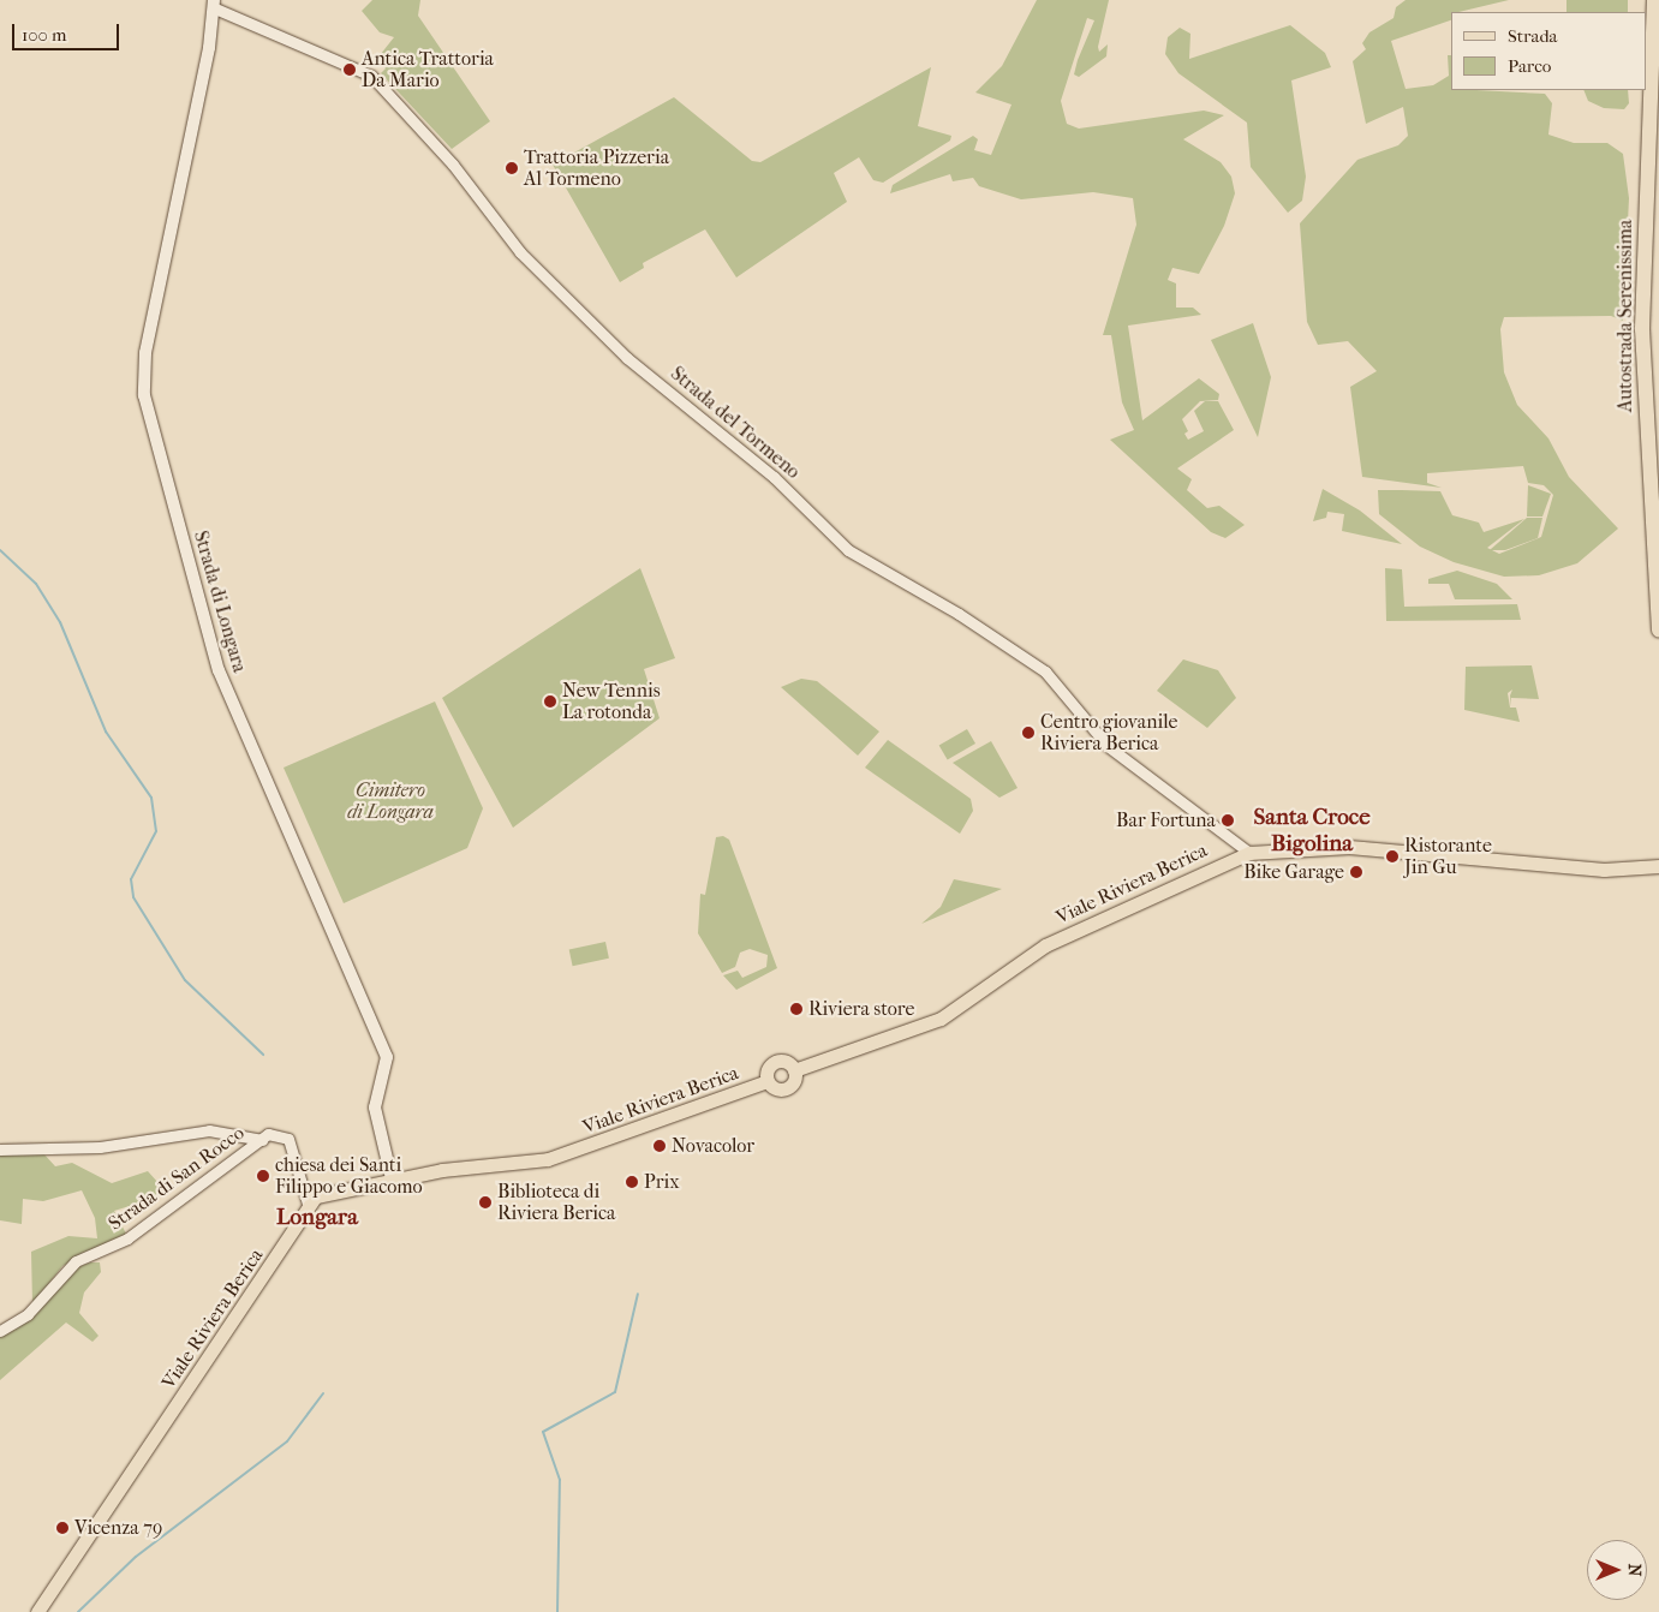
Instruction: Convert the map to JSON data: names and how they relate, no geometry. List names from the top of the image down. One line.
{"streets":{"highway":["Autostrada Serenissima"],"main road":["Strada di Longara","Viale Riviera Berica"],"street":["Strada del Tormeno","Strada di San Rocco"]},"crossings":[["Strada del Tormeno","Strada di Longara"],["Strada del Tormeno","Viale Riviera Berica"],["Strada di Longara","Viale Riviera Berica"]],"districts":["Santa Croce Bigolina","Longara"],"parks":["Cimitero di Longara"],"places":["Antica Trattoria Da Mario","Trattoria Pizzeria Al Tormeno","New Tennis La rotonda","Centro giovanile Riviera Berica","Bar Fortuna","Ristorante Jin Gu","Bike Garage","Riviera store","Novacolor","chiesa dei Santi Filippo e Giacomo","Prix","Biblioteca di Riviera Berica","Vicenza 79"],"legend":["Strada","Parco"],"scale_bar":"100 m","north":"right"}
